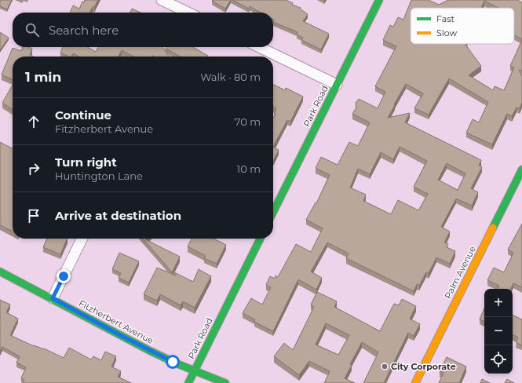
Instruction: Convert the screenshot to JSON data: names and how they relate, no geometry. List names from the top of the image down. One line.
{"streets":{"street":["Park Road","Palm Avenue","Fitzherbert Avenue"]},"crossings":[["Park Road","Fitzherbert Avenue"]],"places":["City Corporate"],"legend":["Fast","Slow"],"page":{"search":"Search here","heading":["1 min","Walk · 80 m"],"list":[["Continue","Fitzherbert Avenue","70 m"],["Turn right","Huntington Lane","10 m"],"Arrive at destination"],"map_buttons":["+","−"]}}
